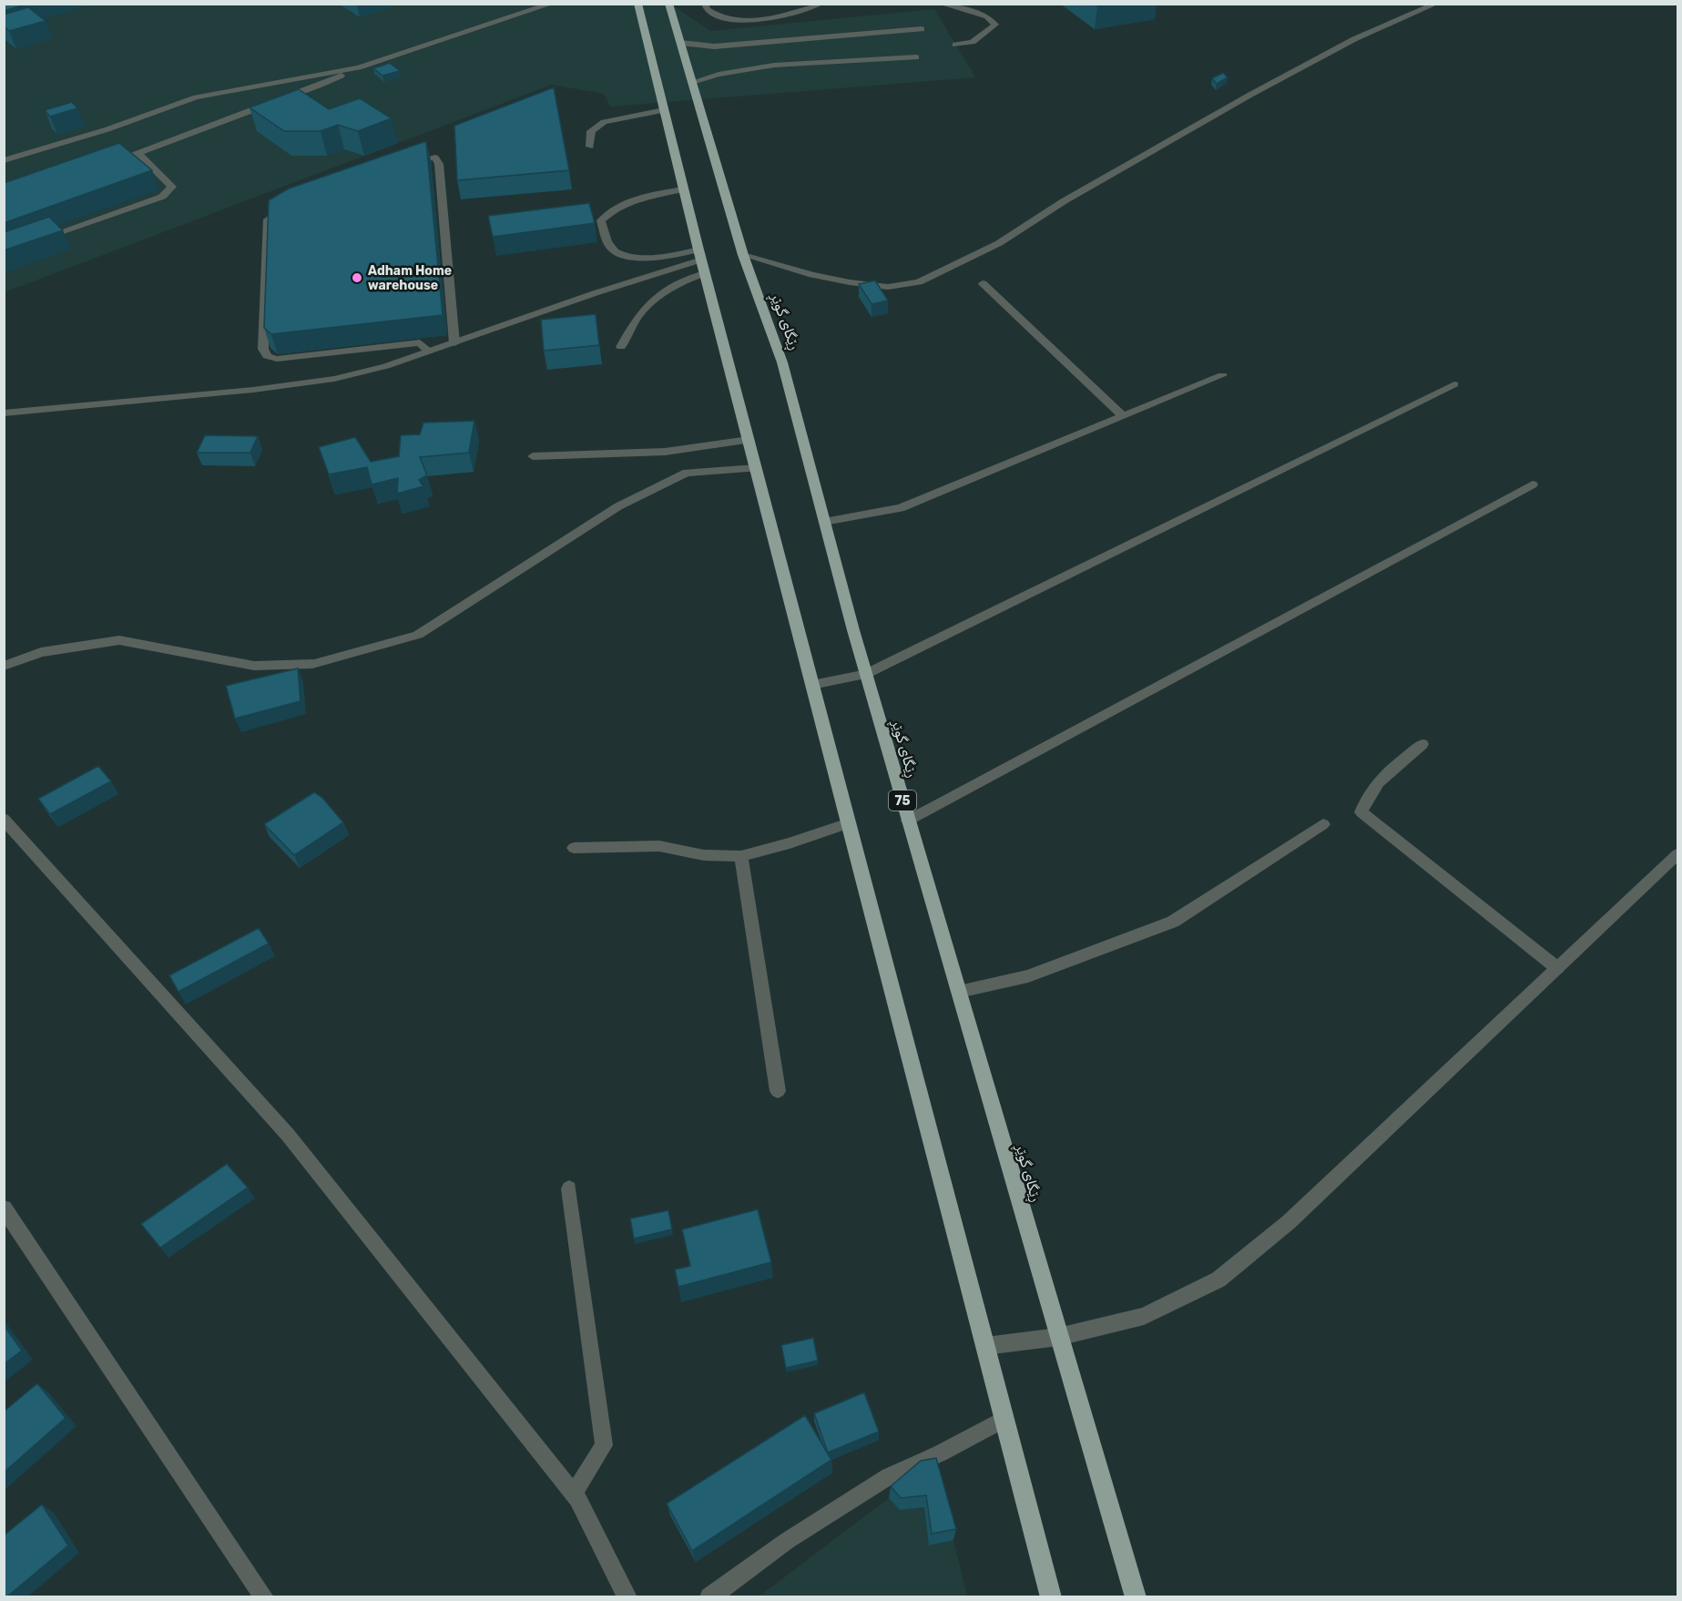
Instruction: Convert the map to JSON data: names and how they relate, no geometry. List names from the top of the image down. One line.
{"streets":{"highway":["ڕێگای گوێڕ","75"]},"places":["Adham Home warehouse"]}
